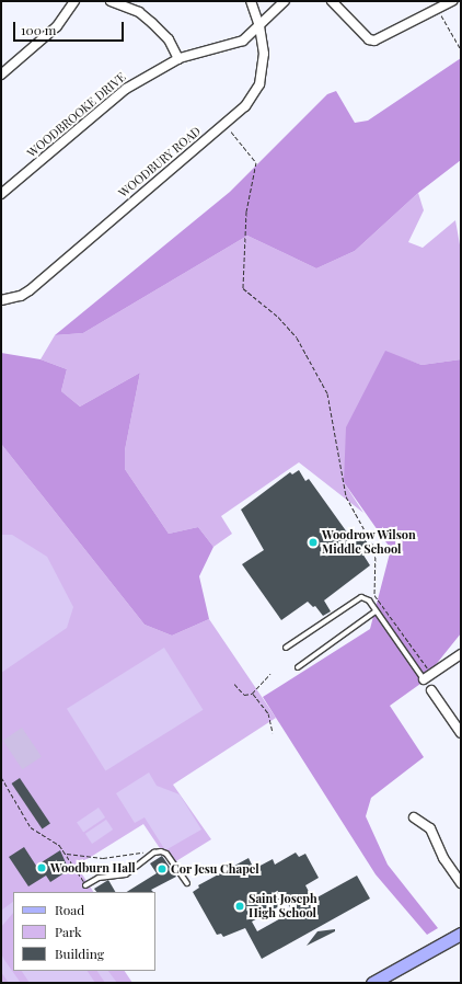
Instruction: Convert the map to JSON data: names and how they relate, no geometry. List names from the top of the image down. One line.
{"streets":{"street":["WOODBROOKE DRIVE","WOODBURY ROAD"]},"crossings":[["WOODBROOKE DRIVE","WOODBURY ROAD"]],"places":["Woodrow Wilson Middle School","Woodburn Hall","Cor Jesu Chapel","Saint Joseph High School"],"legend":["Road","Park","Building"],"scale_bar":"100 m"}
